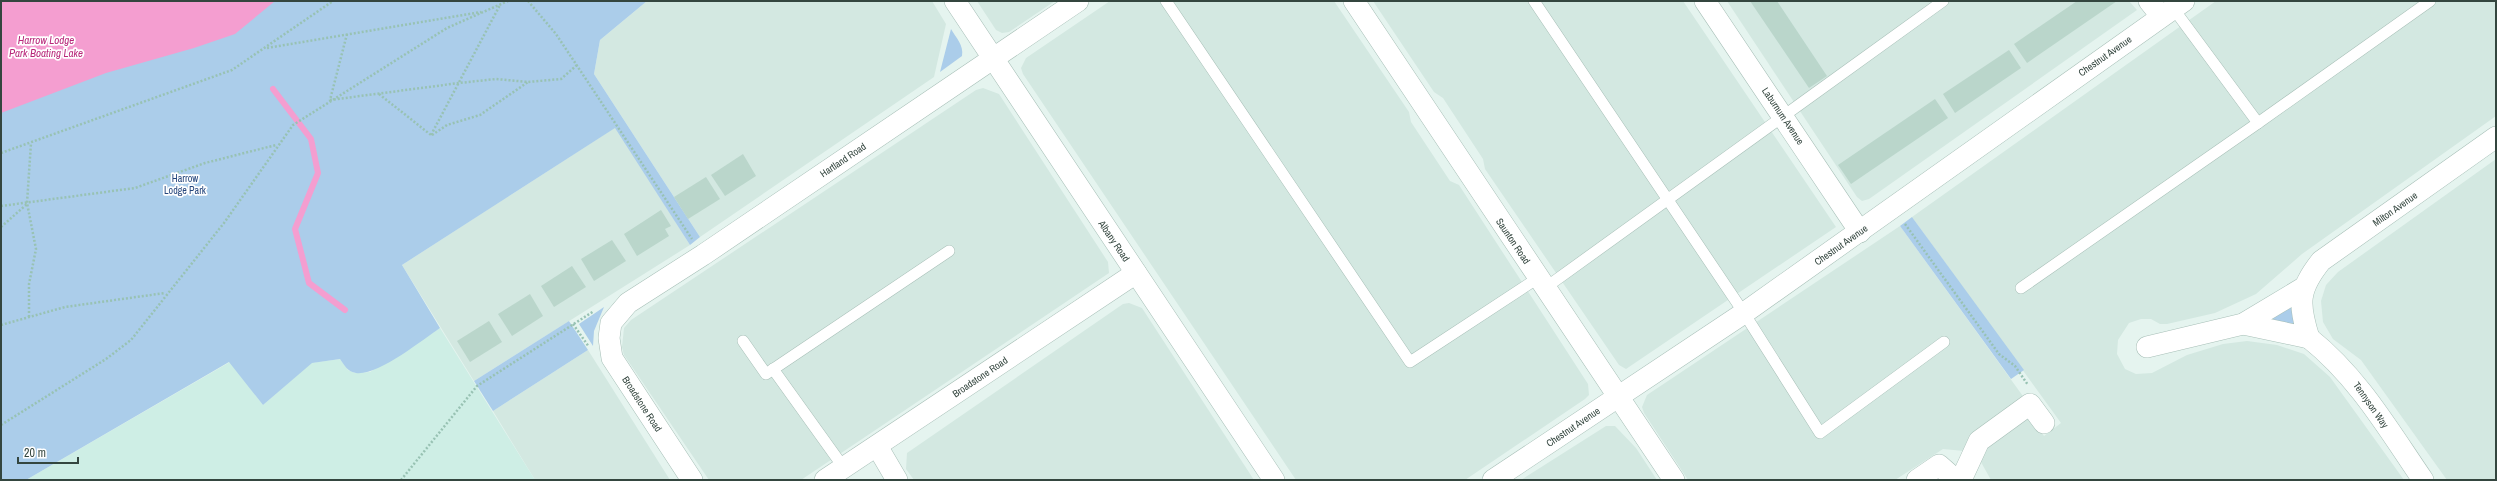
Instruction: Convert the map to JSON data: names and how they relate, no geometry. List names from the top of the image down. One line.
{"streets":{"street":["Chestnut Avenue","Laburnum Avenue","Hartland Road","Milton Avenue","Albany Road","Saunton Road","Broadstone Road","Tennyson Way"]},"crossings":[["Chestnut Avenue","Laburnum Avenue"],["Chestnut Avenue","Saunton Road"],["Hartland Road","Albany Road"],["Hartland Road","Broadstone Road"],["Milton Avenue","Tennyson Way"],["Albany Road","Broadstone Road"]],"water":["Harrow Lodge Park Boating Lake"],"parks":["Harrow Lodge Park"],"scale_bar":"20 m"}
